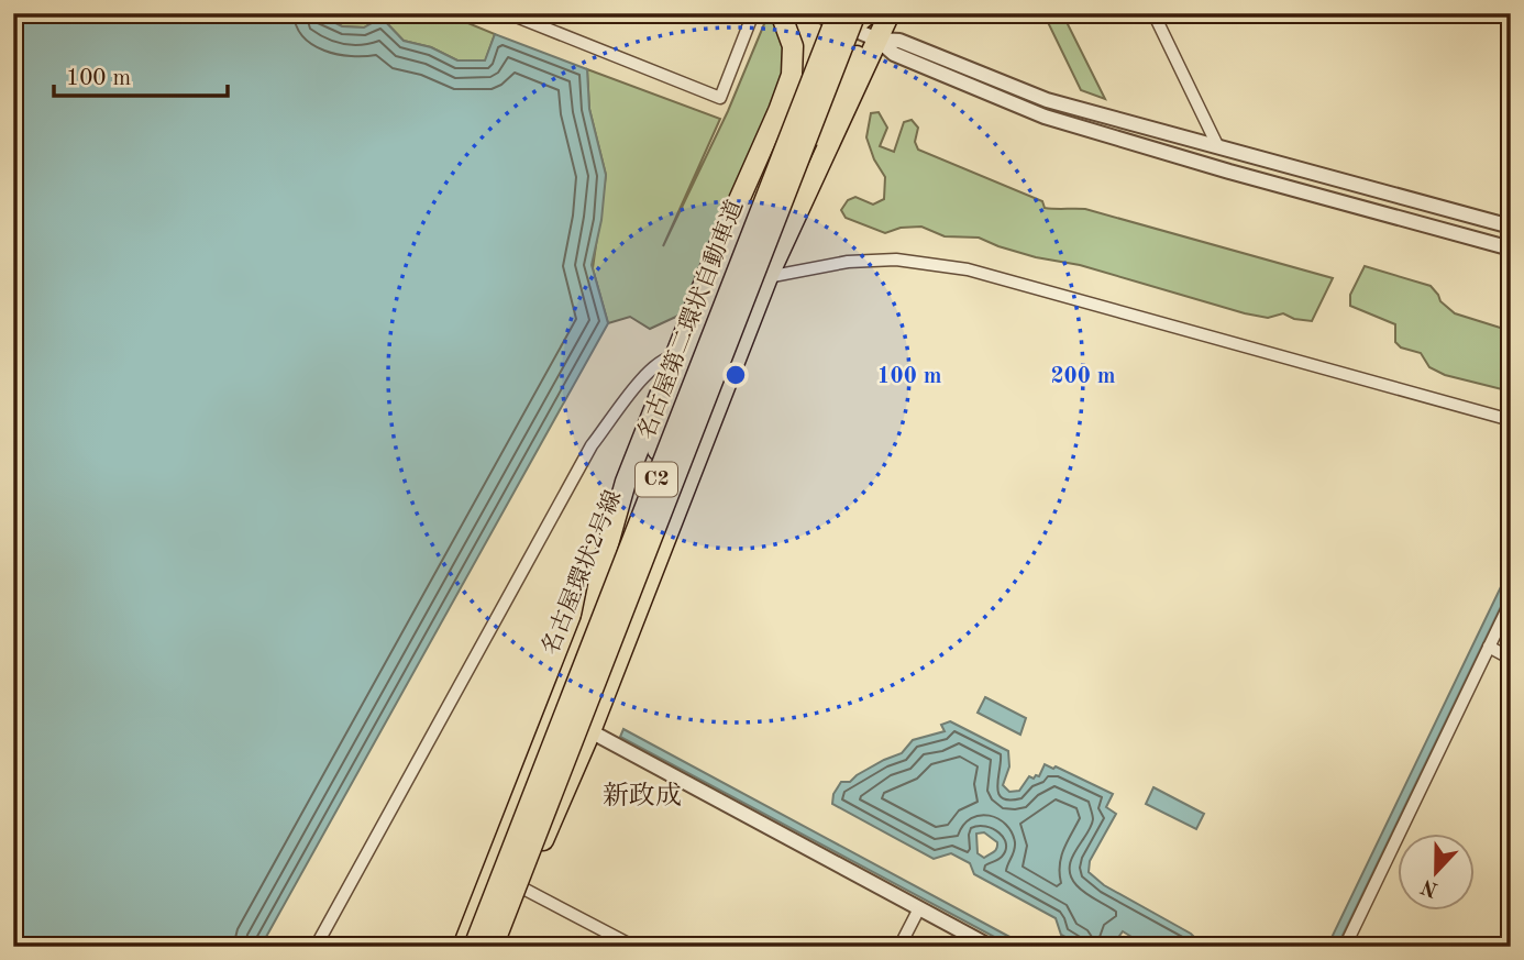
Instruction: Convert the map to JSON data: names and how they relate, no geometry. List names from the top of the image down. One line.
{"streets":{"highway":["名古屋第二環状自動車道","C2","名古屋環状2号線"]},"crossings":[["名古屋第二環状自動車道","名古屋環状2号線"]],"districts":["新政成"],"scale_bar":"100 m","north":"bottom","rings":["100 m","200 m"]}
